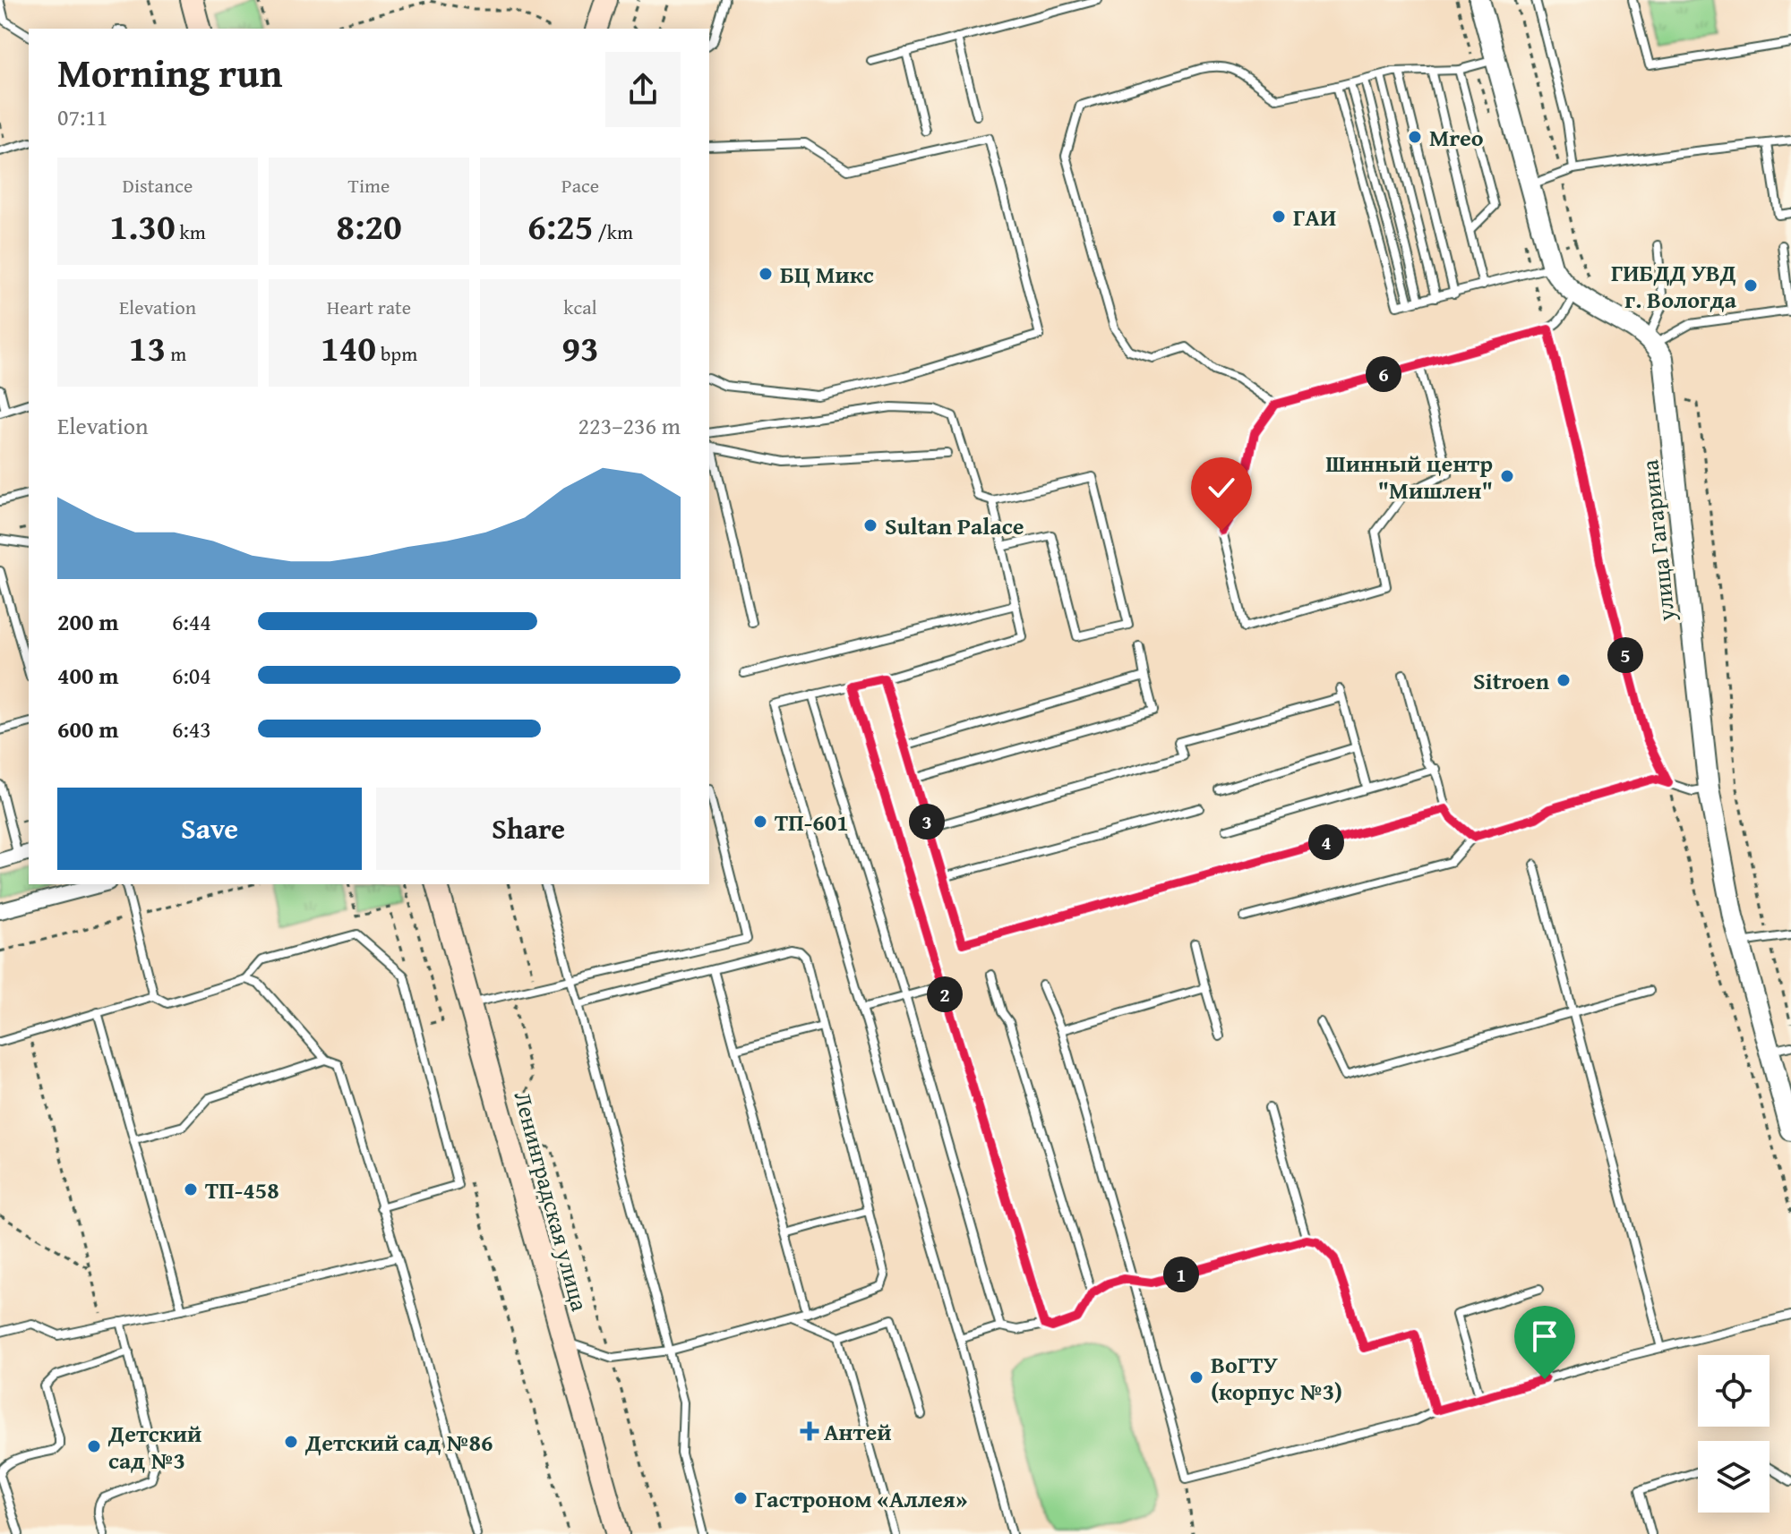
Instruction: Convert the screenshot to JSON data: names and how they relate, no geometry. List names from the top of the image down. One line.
{"streets":{"main road":["Ленинградская улица"],"street":["улица Гагарина"]},"places":{"other":["Mreo","ГАИ","БЦ Микс","ГИБДД УВД г. Вологда","Шинный центр \"Мишлен\"","Sultan Palace","Sitroen","ТП-601","ТП-458","ВоГТУ (корпус №3)","Детский сад №86","Детский сад №3","Гастроном «Аллея»"],"health":["Антей"]},"page":{"heading":["Morning run","07:11"],"stats":[["Distance","1.30 km"],["Time","8:20"],["Pace","6:25 /km"],["Elevation","13 m"],["Heart rate","140 bpm"],["kcal","93"]],"pins":["6","5","3","4","2","1"],"chart":["Elevation","223–236 m"],"list":[{"name":"200 m","note":"6:44"},{"name":"400 m","note":"6:04"},{"name":"600 m","note":"6:43"}],"buttons":["Save","Share"]}}
